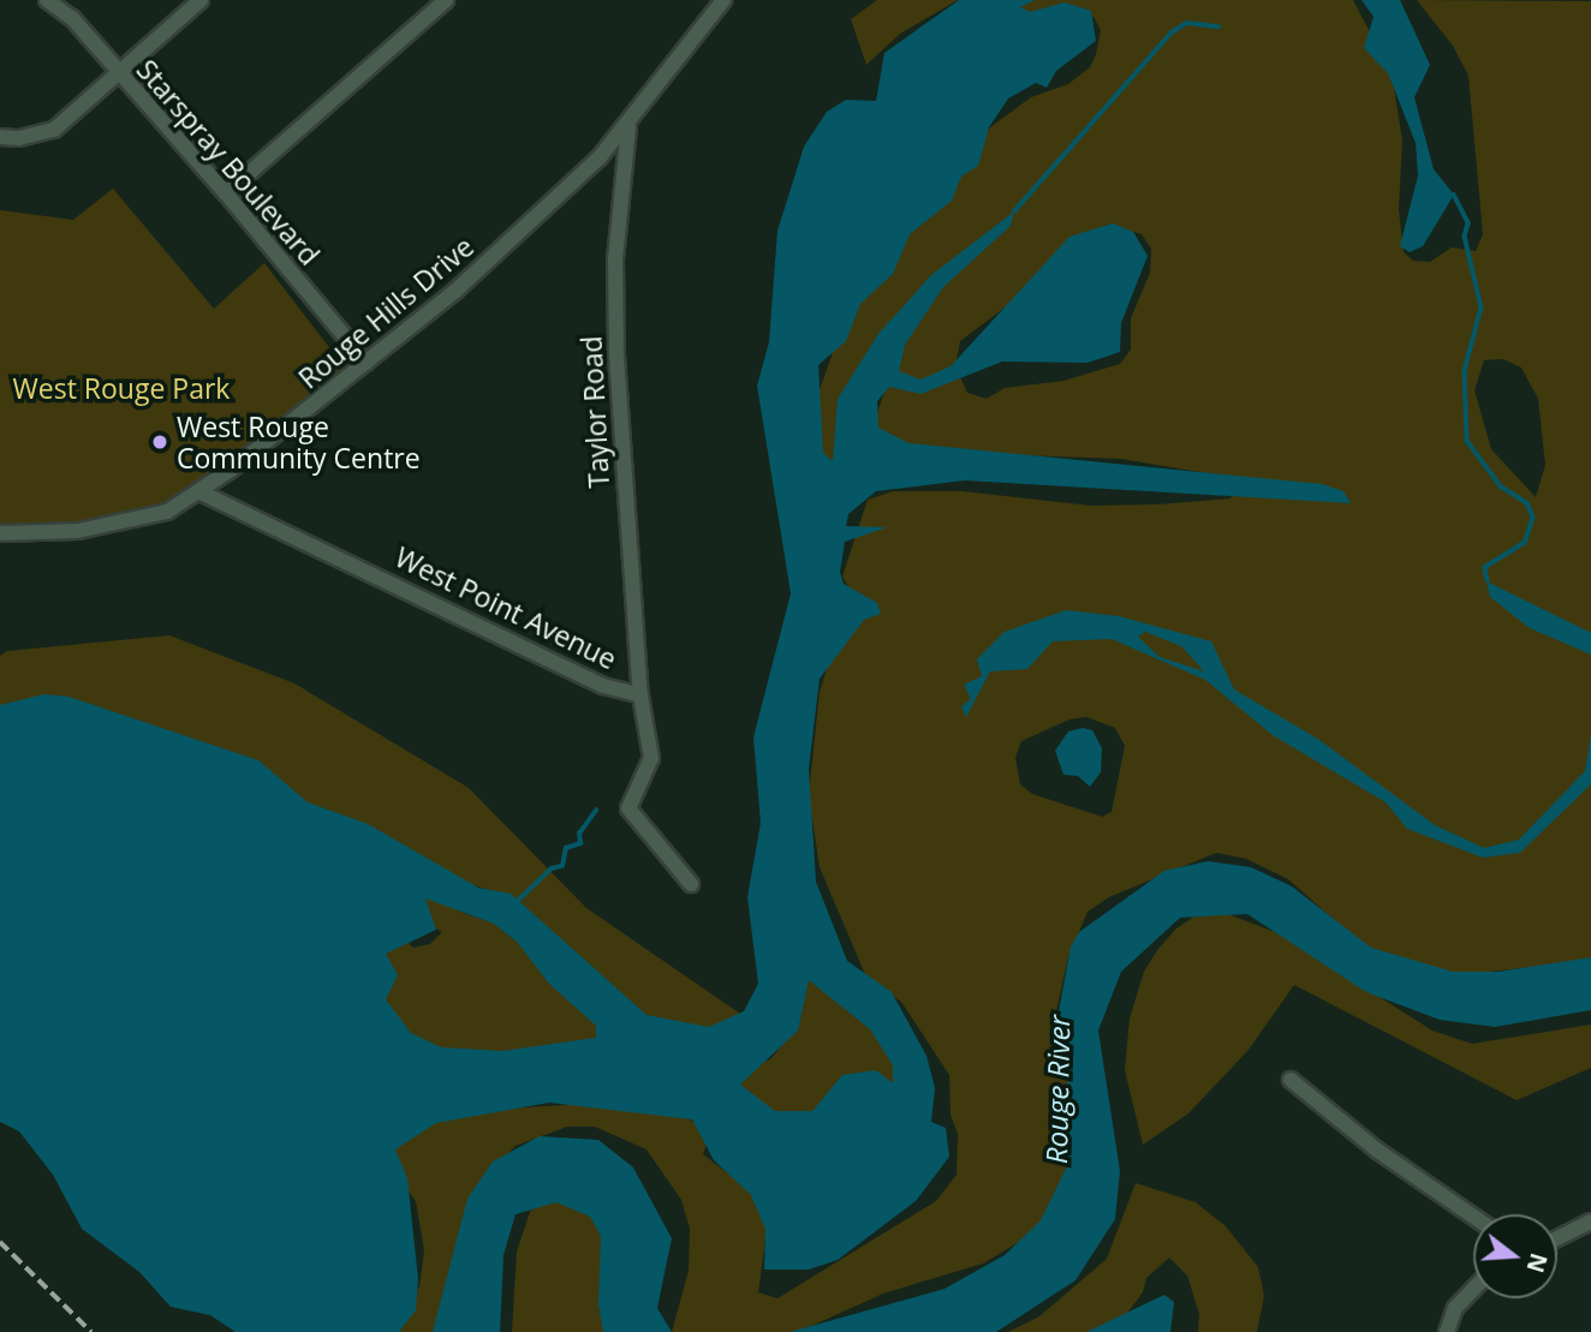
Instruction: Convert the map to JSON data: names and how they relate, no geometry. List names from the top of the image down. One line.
{"streets":{"street":["Starspray Boulevard","Rouge Hills Drive","Taylor Road","West Point Avenue"]},"crossings":[["Starspray Boulevard","Rouge Hills Drive"],["Rouge Hills Drive","Taylor Road"],["Rouge Hills Drive","West Point Avenue"],["Taylor Road","West Point Avenue"]],"water":["Rouge River"],"parks":["West Rouge Park"],"places":["West Rouge Community Centre"],"north":"right"}
